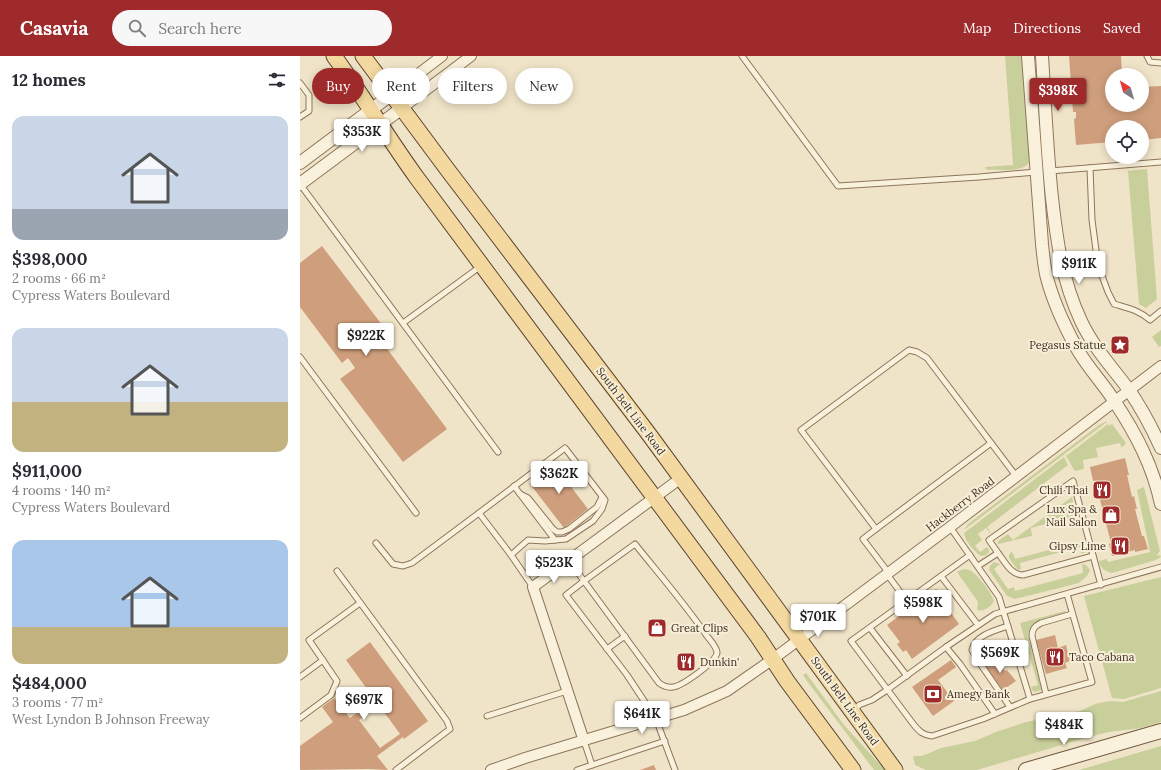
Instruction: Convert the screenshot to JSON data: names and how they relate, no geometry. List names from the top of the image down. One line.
{"streets":{"main road":["South Belt Line Road"],"street":["Hackberry Road"]},"crossings":[["South Belt Line Road","Hackberry Road"]],"places":{"place":["Pegasus Statue"],"restaurant":["Chili Thai","Gipsy Lime","Taco Cabana","Dunkin'"],"shop":["Lux Spa & Nail Salon","Great Clips"],"bank":["Amegy Bank"]},"north":"top left","page":{"header":"Casavia","search":"Search here","nav":["Map","Directions","Saved"],"heading":"12 homes","chip":["Buy","Rent","Filters","New"],"price":["$398K","$353K","$911K","$922K","$362K","$523K","$598K","$701K","$569K","$697K","$641K","$484K"],"list":[{"name":"$398,000","note":"2 rooms · 66 m² · Cypress Waters Boulevard"},{"name":"$911,000","note":"4 rooms · 140 m² · Cypress Waters Boulevard"},{"name":"$484,000","note":"3 rooms · 77 m² · West Lyndon B Johnson Freeway"}]}}
